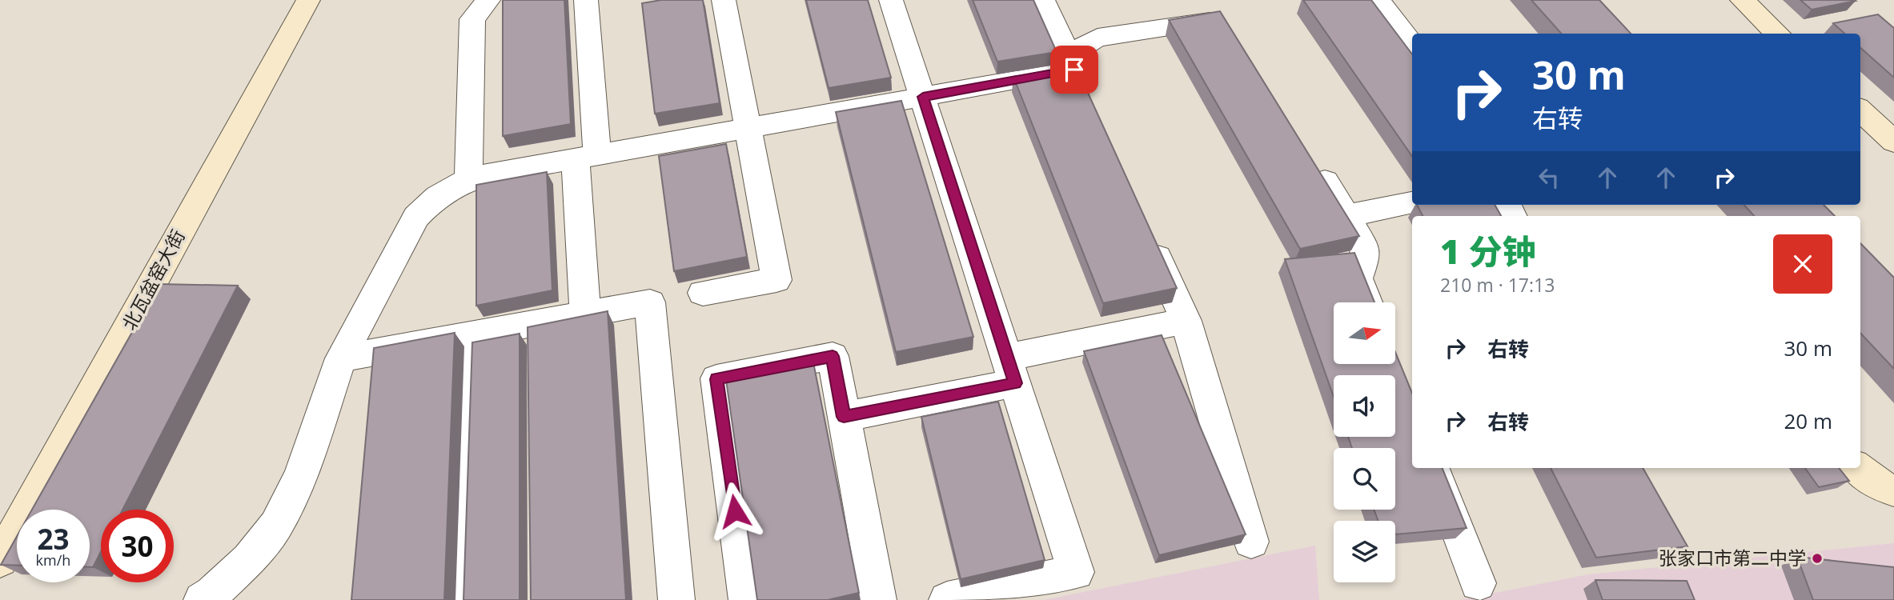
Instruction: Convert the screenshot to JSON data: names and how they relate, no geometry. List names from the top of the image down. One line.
{"streets":{"street":["北瓦盆窑大街"]},"places":["张家口市第二中学"],"north":"right","page":{"turn":["30 m","右转"],"heading":["1 分钟","210 m · 17:13"],"list":[{"name":"右转","value":"30 m"},{"name":"右转","value":"20 m"}],"speed":"23 km/h","limit":"30"}}
